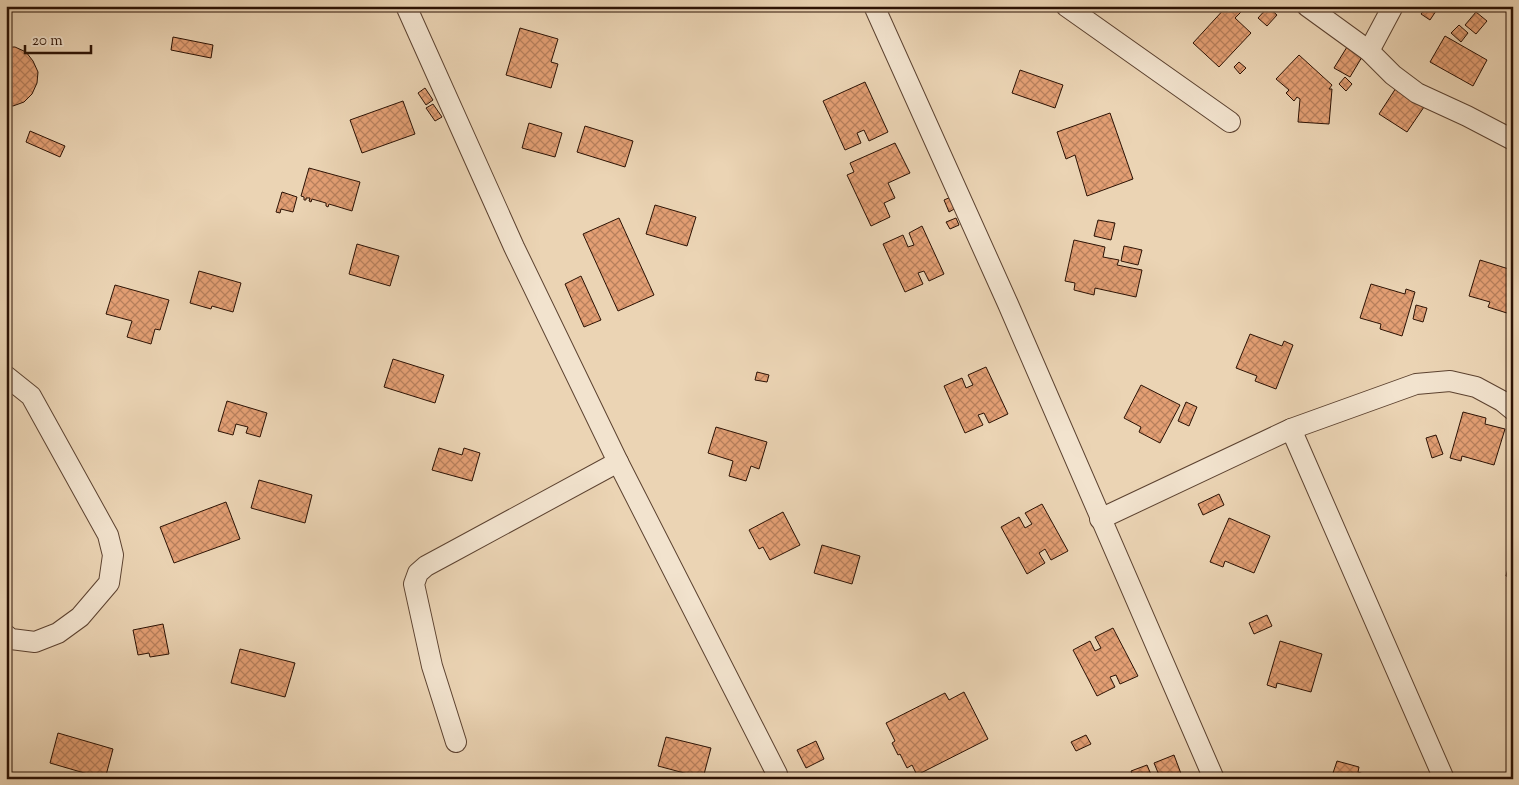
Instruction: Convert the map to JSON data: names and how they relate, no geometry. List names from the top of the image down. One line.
{"scale_bar":"20 m"}
